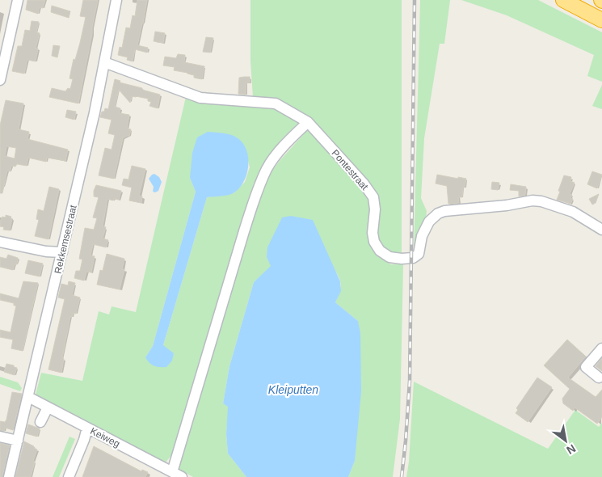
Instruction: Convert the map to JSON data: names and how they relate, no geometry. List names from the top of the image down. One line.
{"streets":{"street":["Pontestraat","Rekkemsestraat","Keiweg"]},"crossings":[["Pontestraat","Rekkemsestraat"],["Rekkemsestraat","Keiweg"]],"water":["Kleiputten"],"north":"bottom right"}
